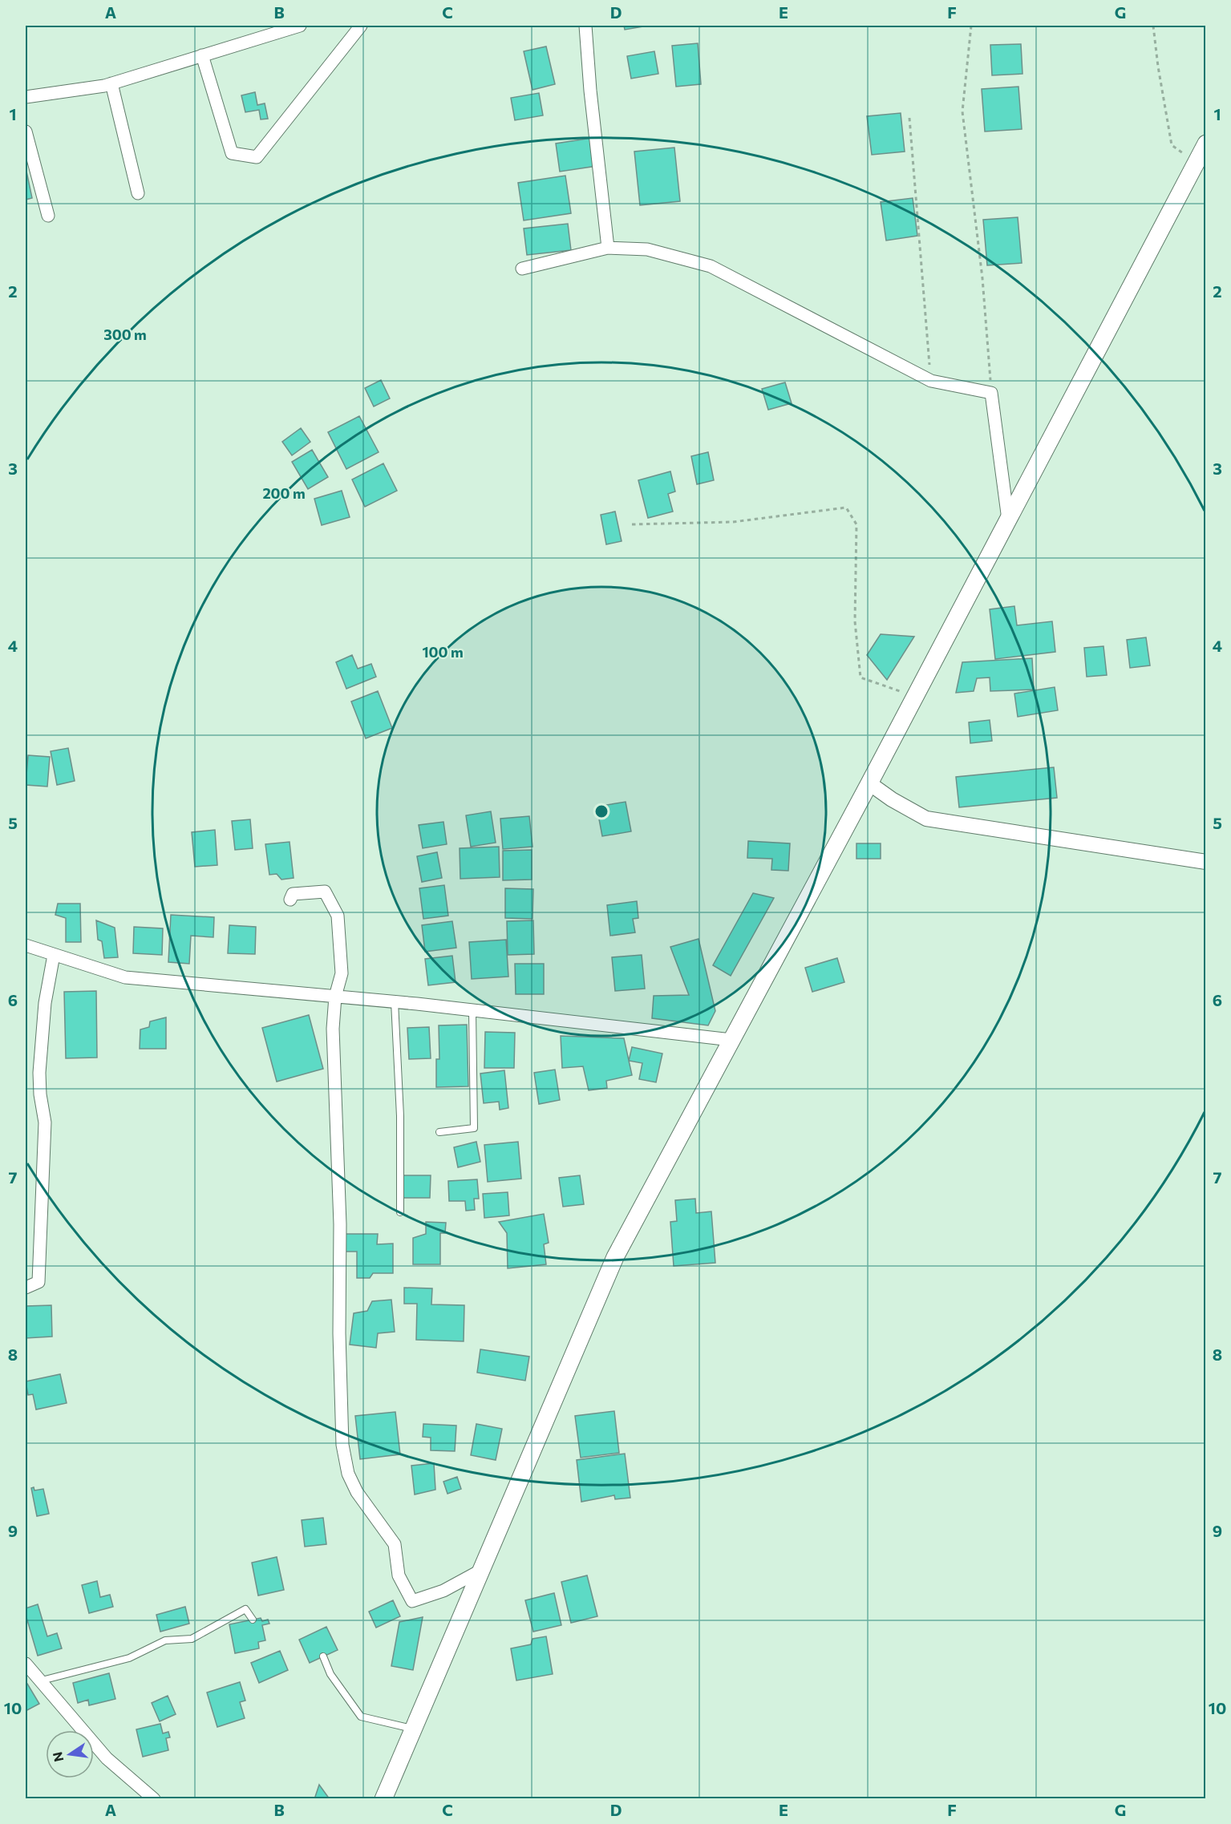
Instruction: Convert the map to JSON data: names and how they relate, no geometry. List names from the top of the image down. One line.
{"north":"left","grid":{"columns":["A","B","C","D","E","F","G"],"rows":["1","2","3","4","5","6","7","8","9","10"]},"rings":["300 m","200 m","100 m"]}
